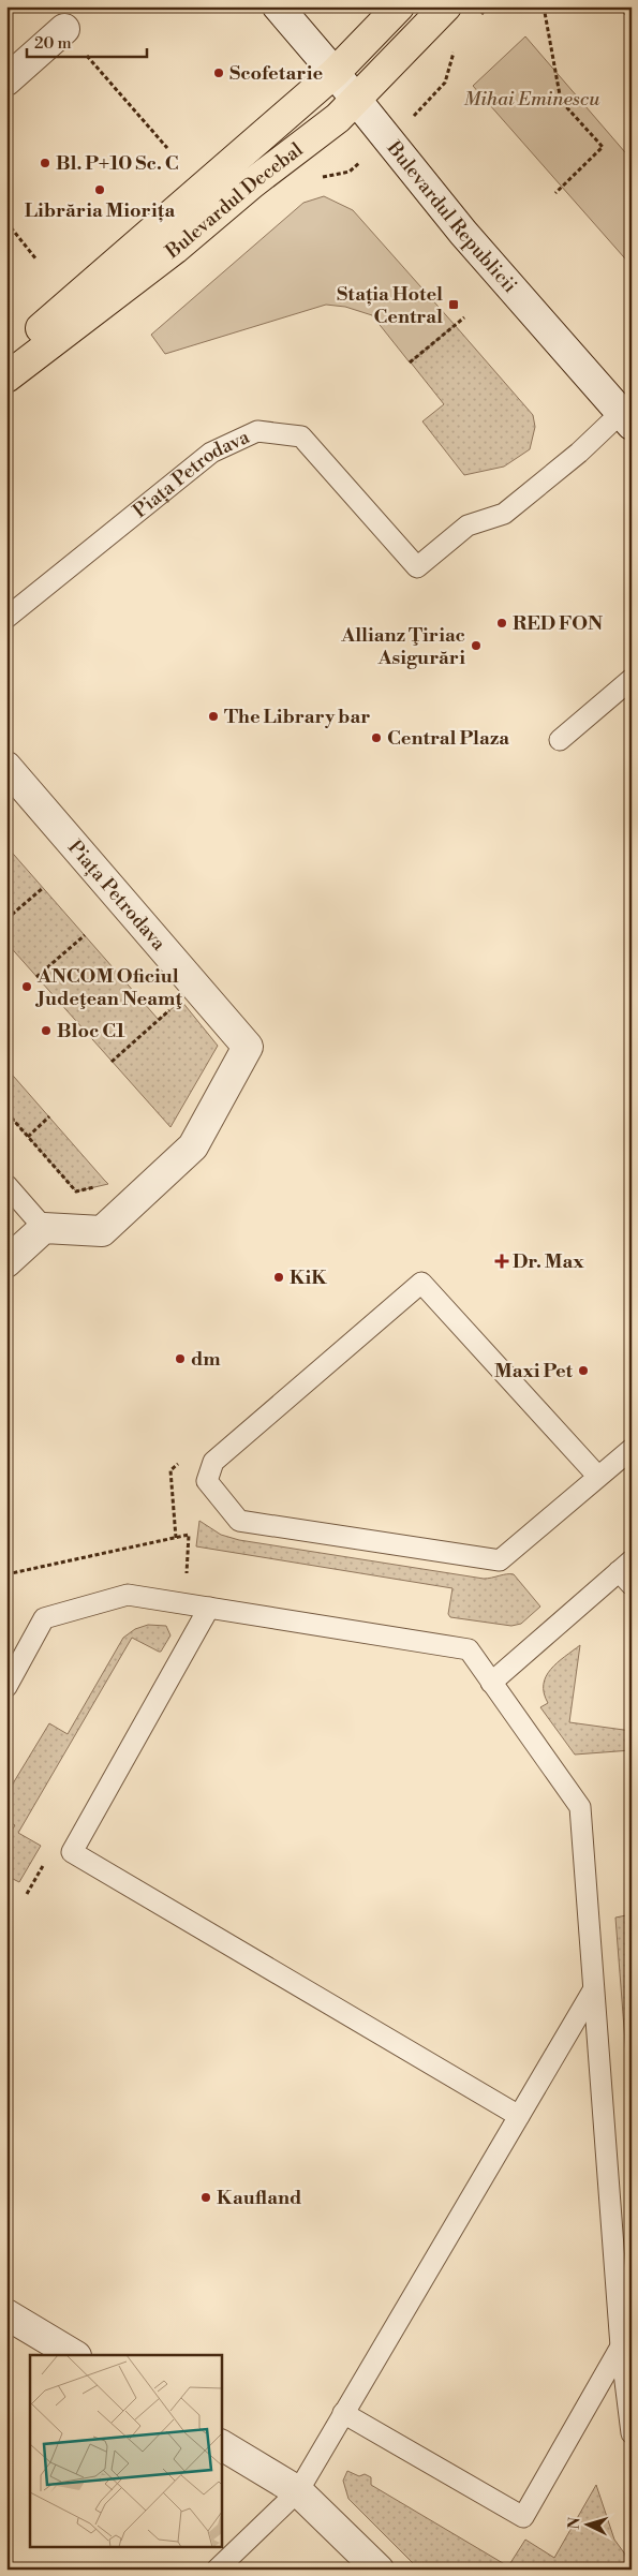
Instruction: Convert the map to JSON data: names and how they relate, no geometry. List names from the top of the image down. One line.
{"streets":{"main road":["Bulevardul Decebal"],"street":["Bulevardul Republicii","Piața Petrodava"]},"crossings":[["Bulevardul Decebal","Bulevardul Republicii"],["Bulevardul Republicii","Piața Petrodava"]],"parks":["Mihai Eminescu"],"places":{"other":["Scofetarie","Bl. P+10 Sc. C","Librăria Miorița","RED FON","Allianz Ţiriac Asigurări","The Library bar","Central Plaza","ANCOM Oficiul Judeţean Neamţ","Bloc C1","KiK","dm","Maxi Pet","Kaufland"],"transit":["Stația Hotel Central"],"health":["Dr. Max"]},"scale_bar":"20 m","north":"left"}
